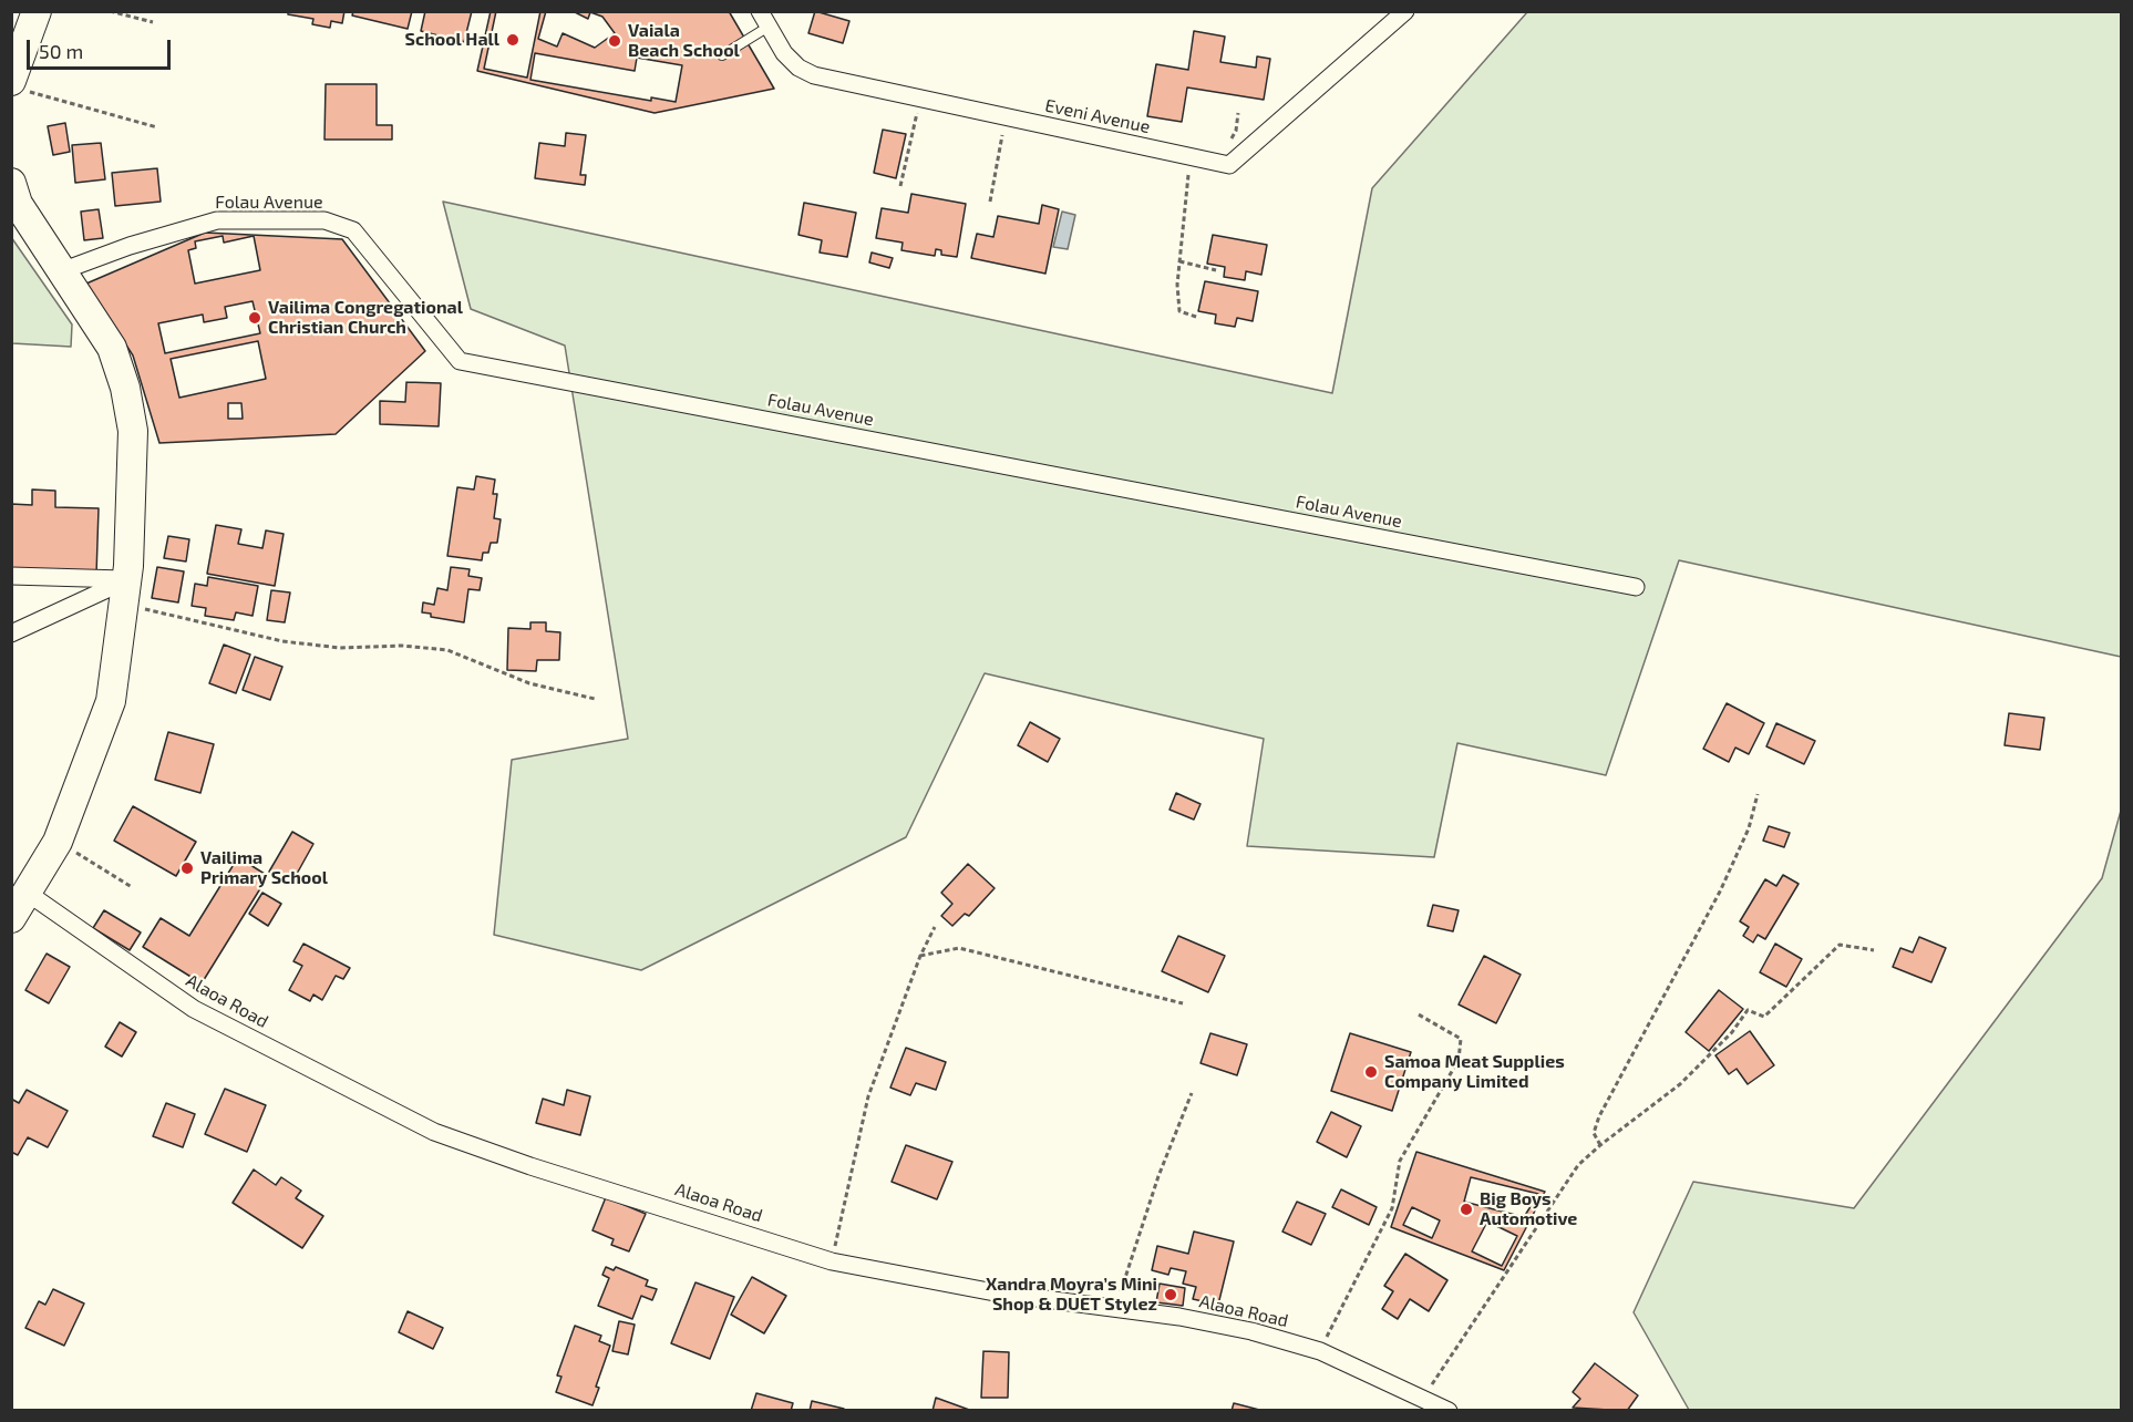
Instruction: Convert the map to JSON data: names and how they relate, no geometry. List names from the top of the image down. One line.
{"streets":{"street":["Eveni Avenue","Folau Avenue","Alaoa Road"]},"places":["School Hall","Vaiala Beach School","Vailima Congregational Christian Church","Vailima Primary School","Samoa Meat Supplies Company Limited","Big Boys Automotive","Xandra Moyra’s Mini Shop & DUET Stylez"],"scale_bar":"50 m"}
